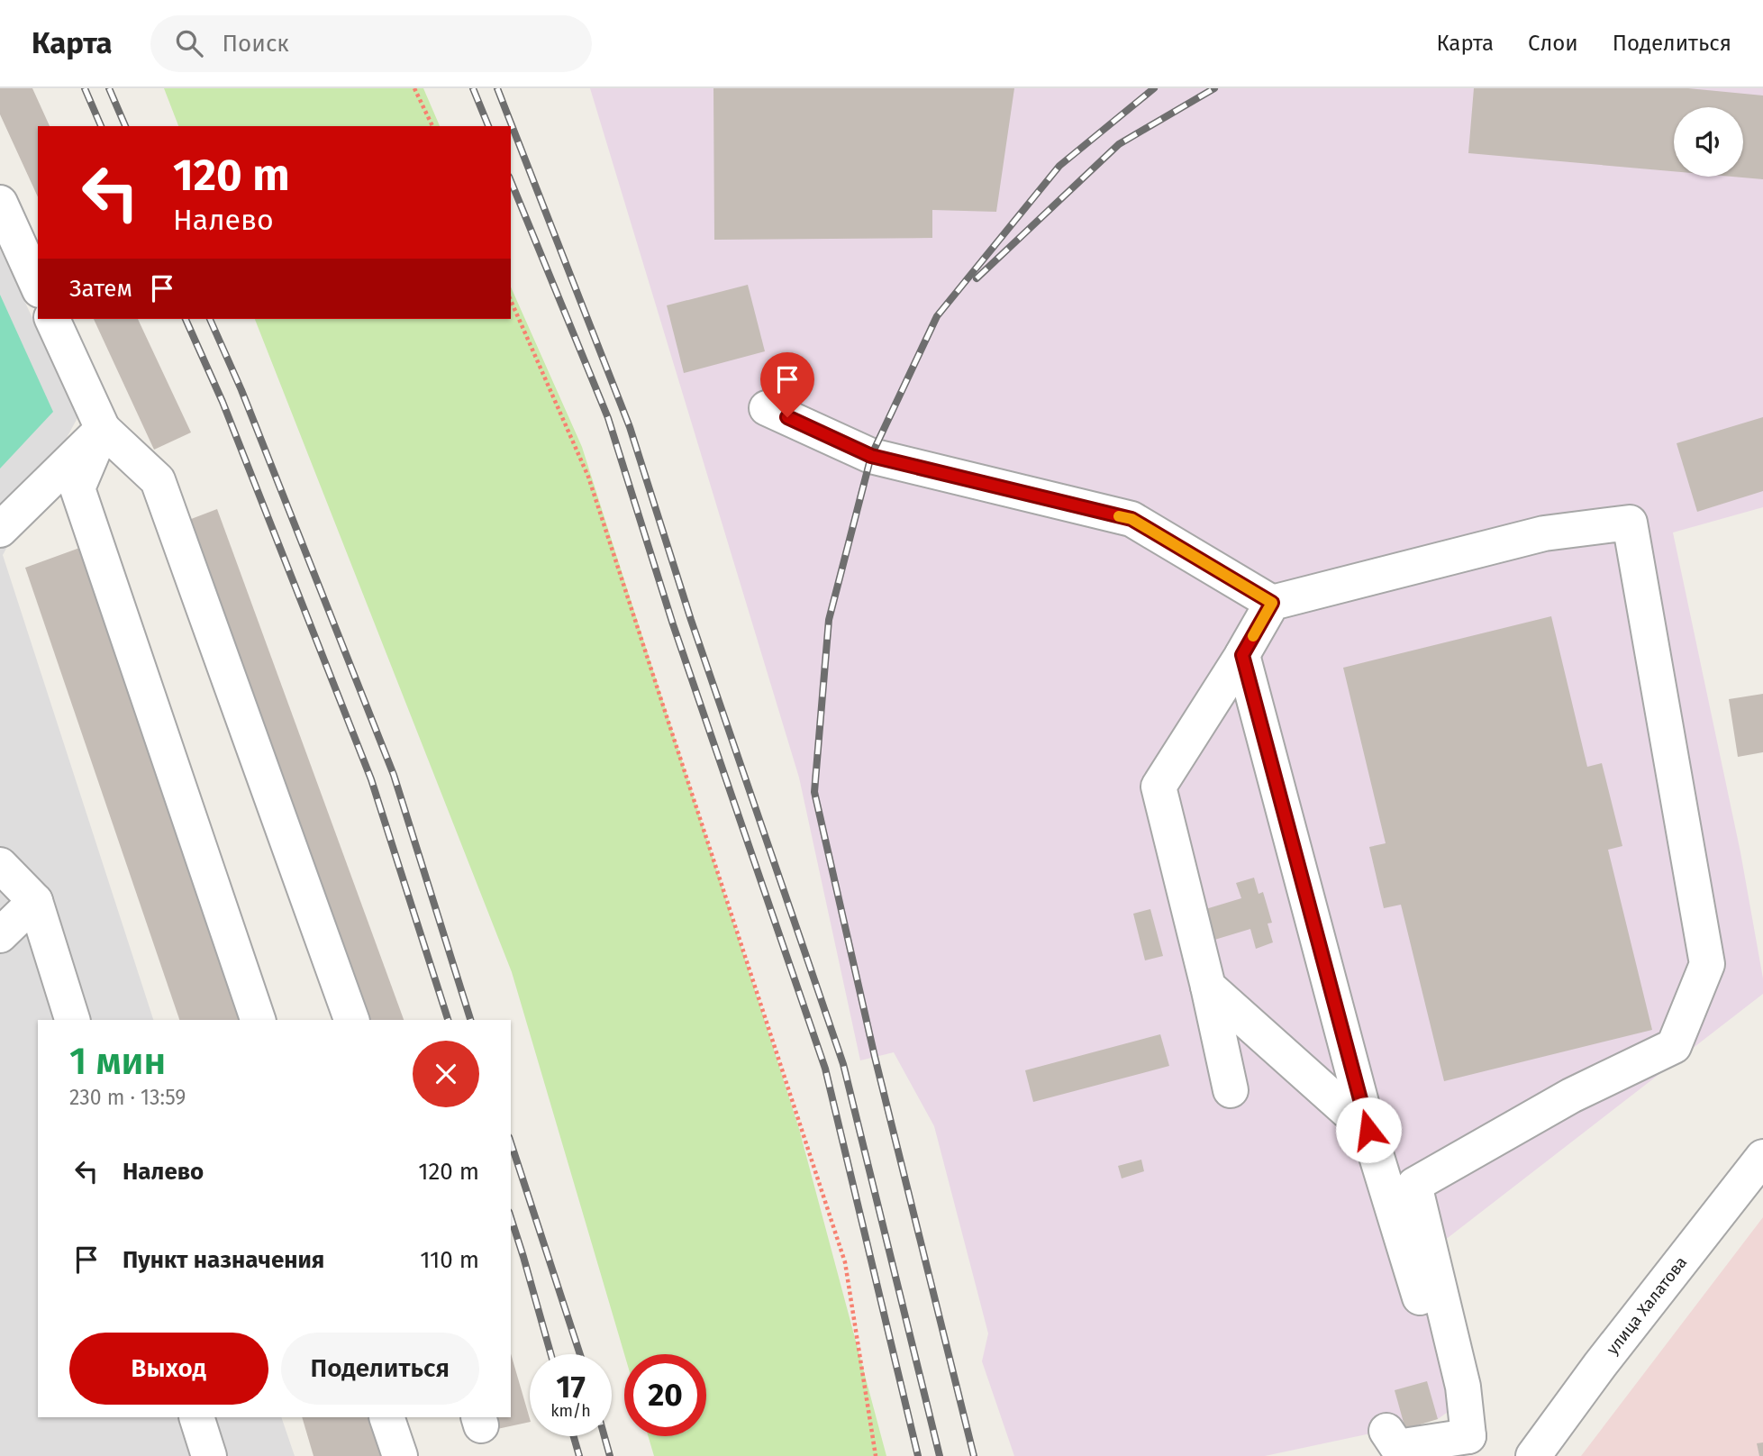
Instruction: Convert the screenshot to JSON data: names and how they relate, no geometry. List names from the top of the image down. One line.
{"streets":{"street":["улица Халатова"]},"page":{"header":"Карта","search":"Поиск","nav":["Карта","Слои","Поделиться"],"turn":["120 m","Налево"],"then":"Затем","heading":["1 мин","230 m · 13:59"],"list":[{"name":"Налево","value":"120 m"},{"name":"Пункт назначения","value":"110 m"}],"buttons":["Выход","Поделиться"],"speed":"17 km/h","limit":"20"}}
